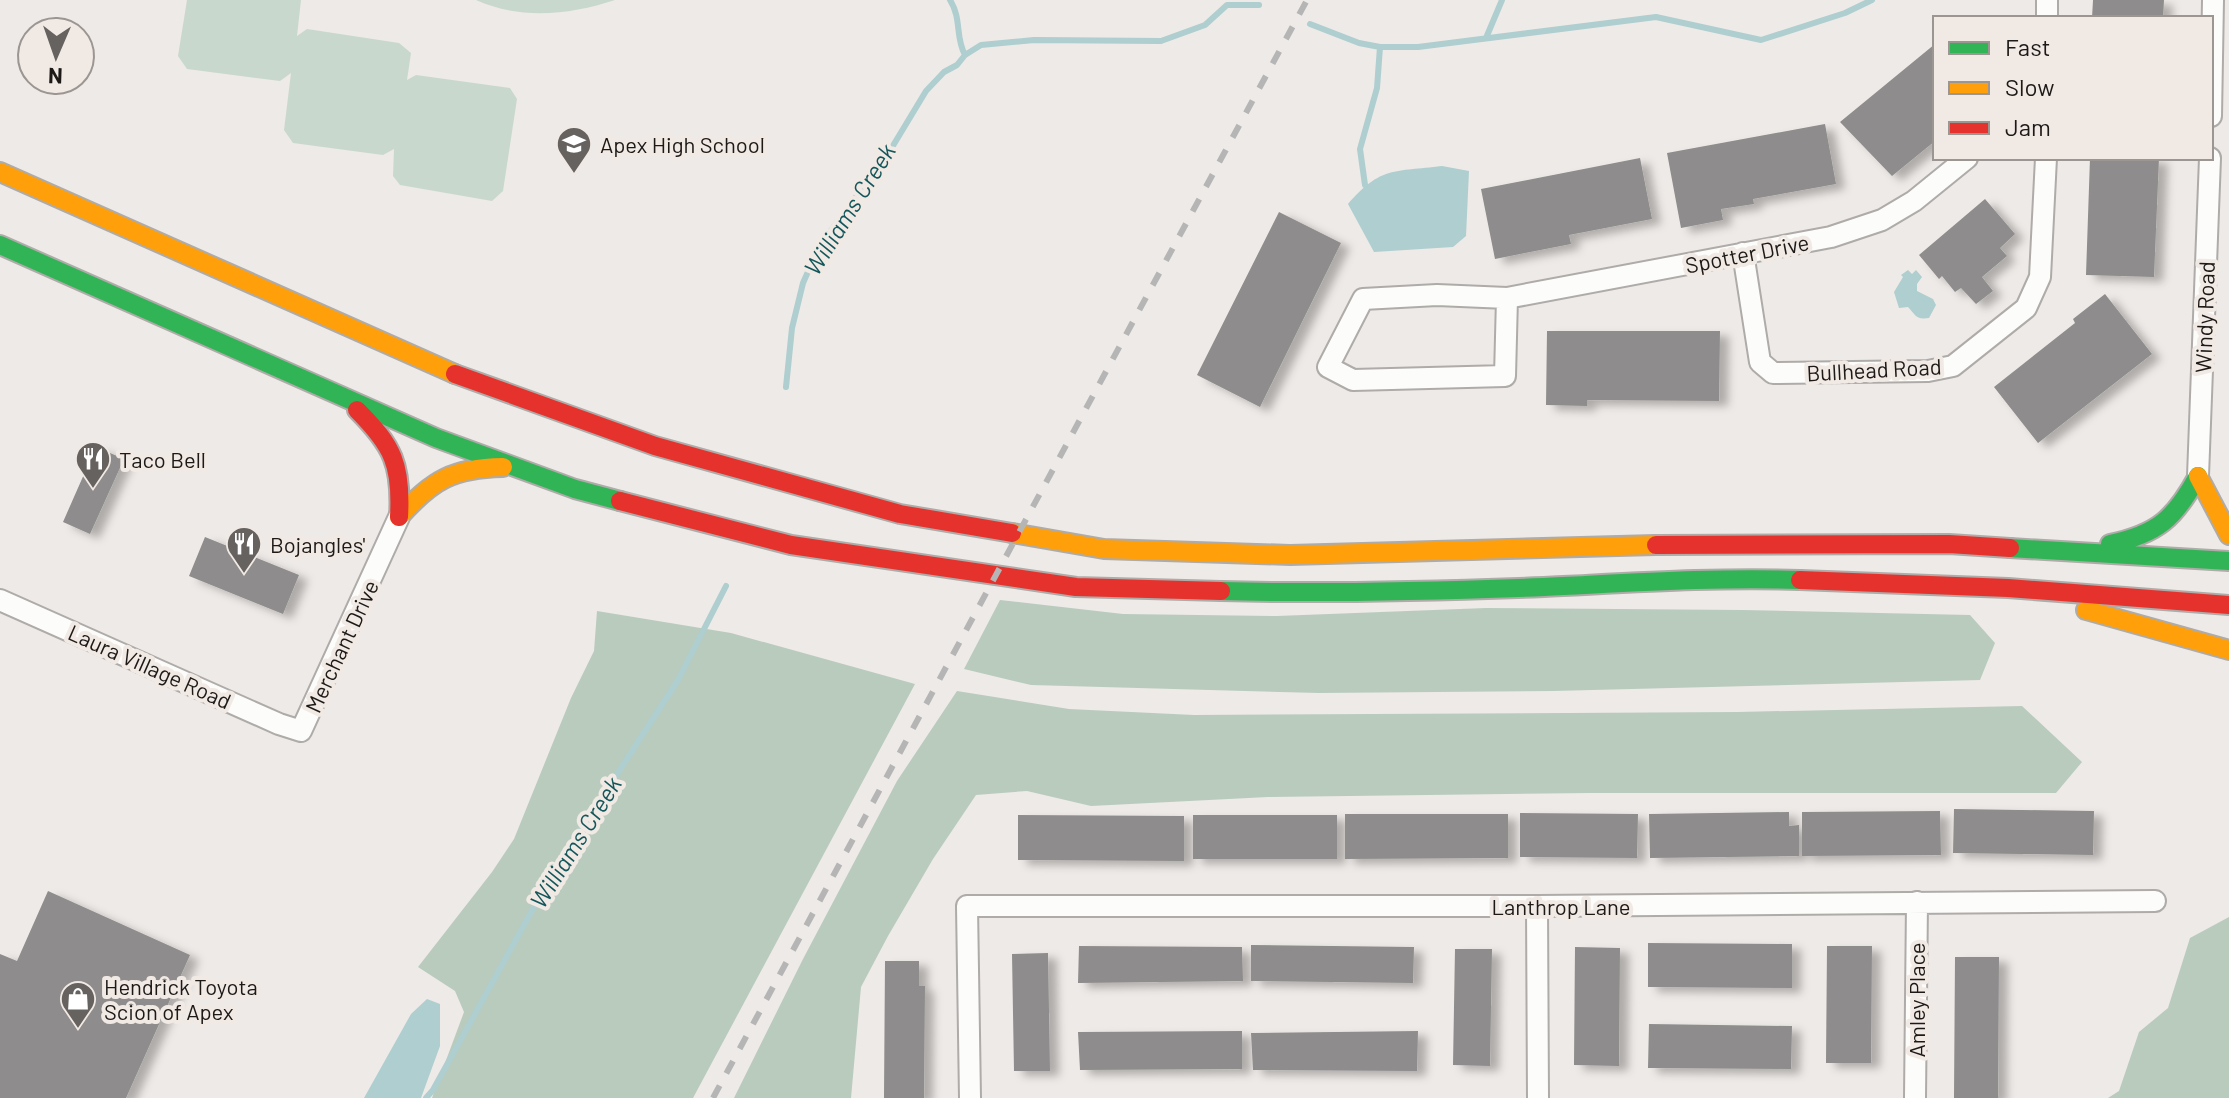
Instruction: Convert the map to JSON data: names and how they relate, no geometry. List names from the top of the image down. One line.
{"streets":{"street":["Spotter Drive","Windy Road","Bullhead Road","Merchant Drive","Laura Village Road","Lanthrop Lane","Amley Place"]},"crossings":[["Spotter Drive","Bullhead Road"],["Merchant Drive","Laura Village Road"],["Lanthrop Lane","Amley Place"]],"water":["Williams Creek"],"places":{"school or university":["Apex High School"],"restaurant":["Taco Bell","Bojangles'"],"shop":["Hendrick Toyota Scion of Apex"]},"legend":["Fast","Slow","Jam"],"north":"bottom"}
